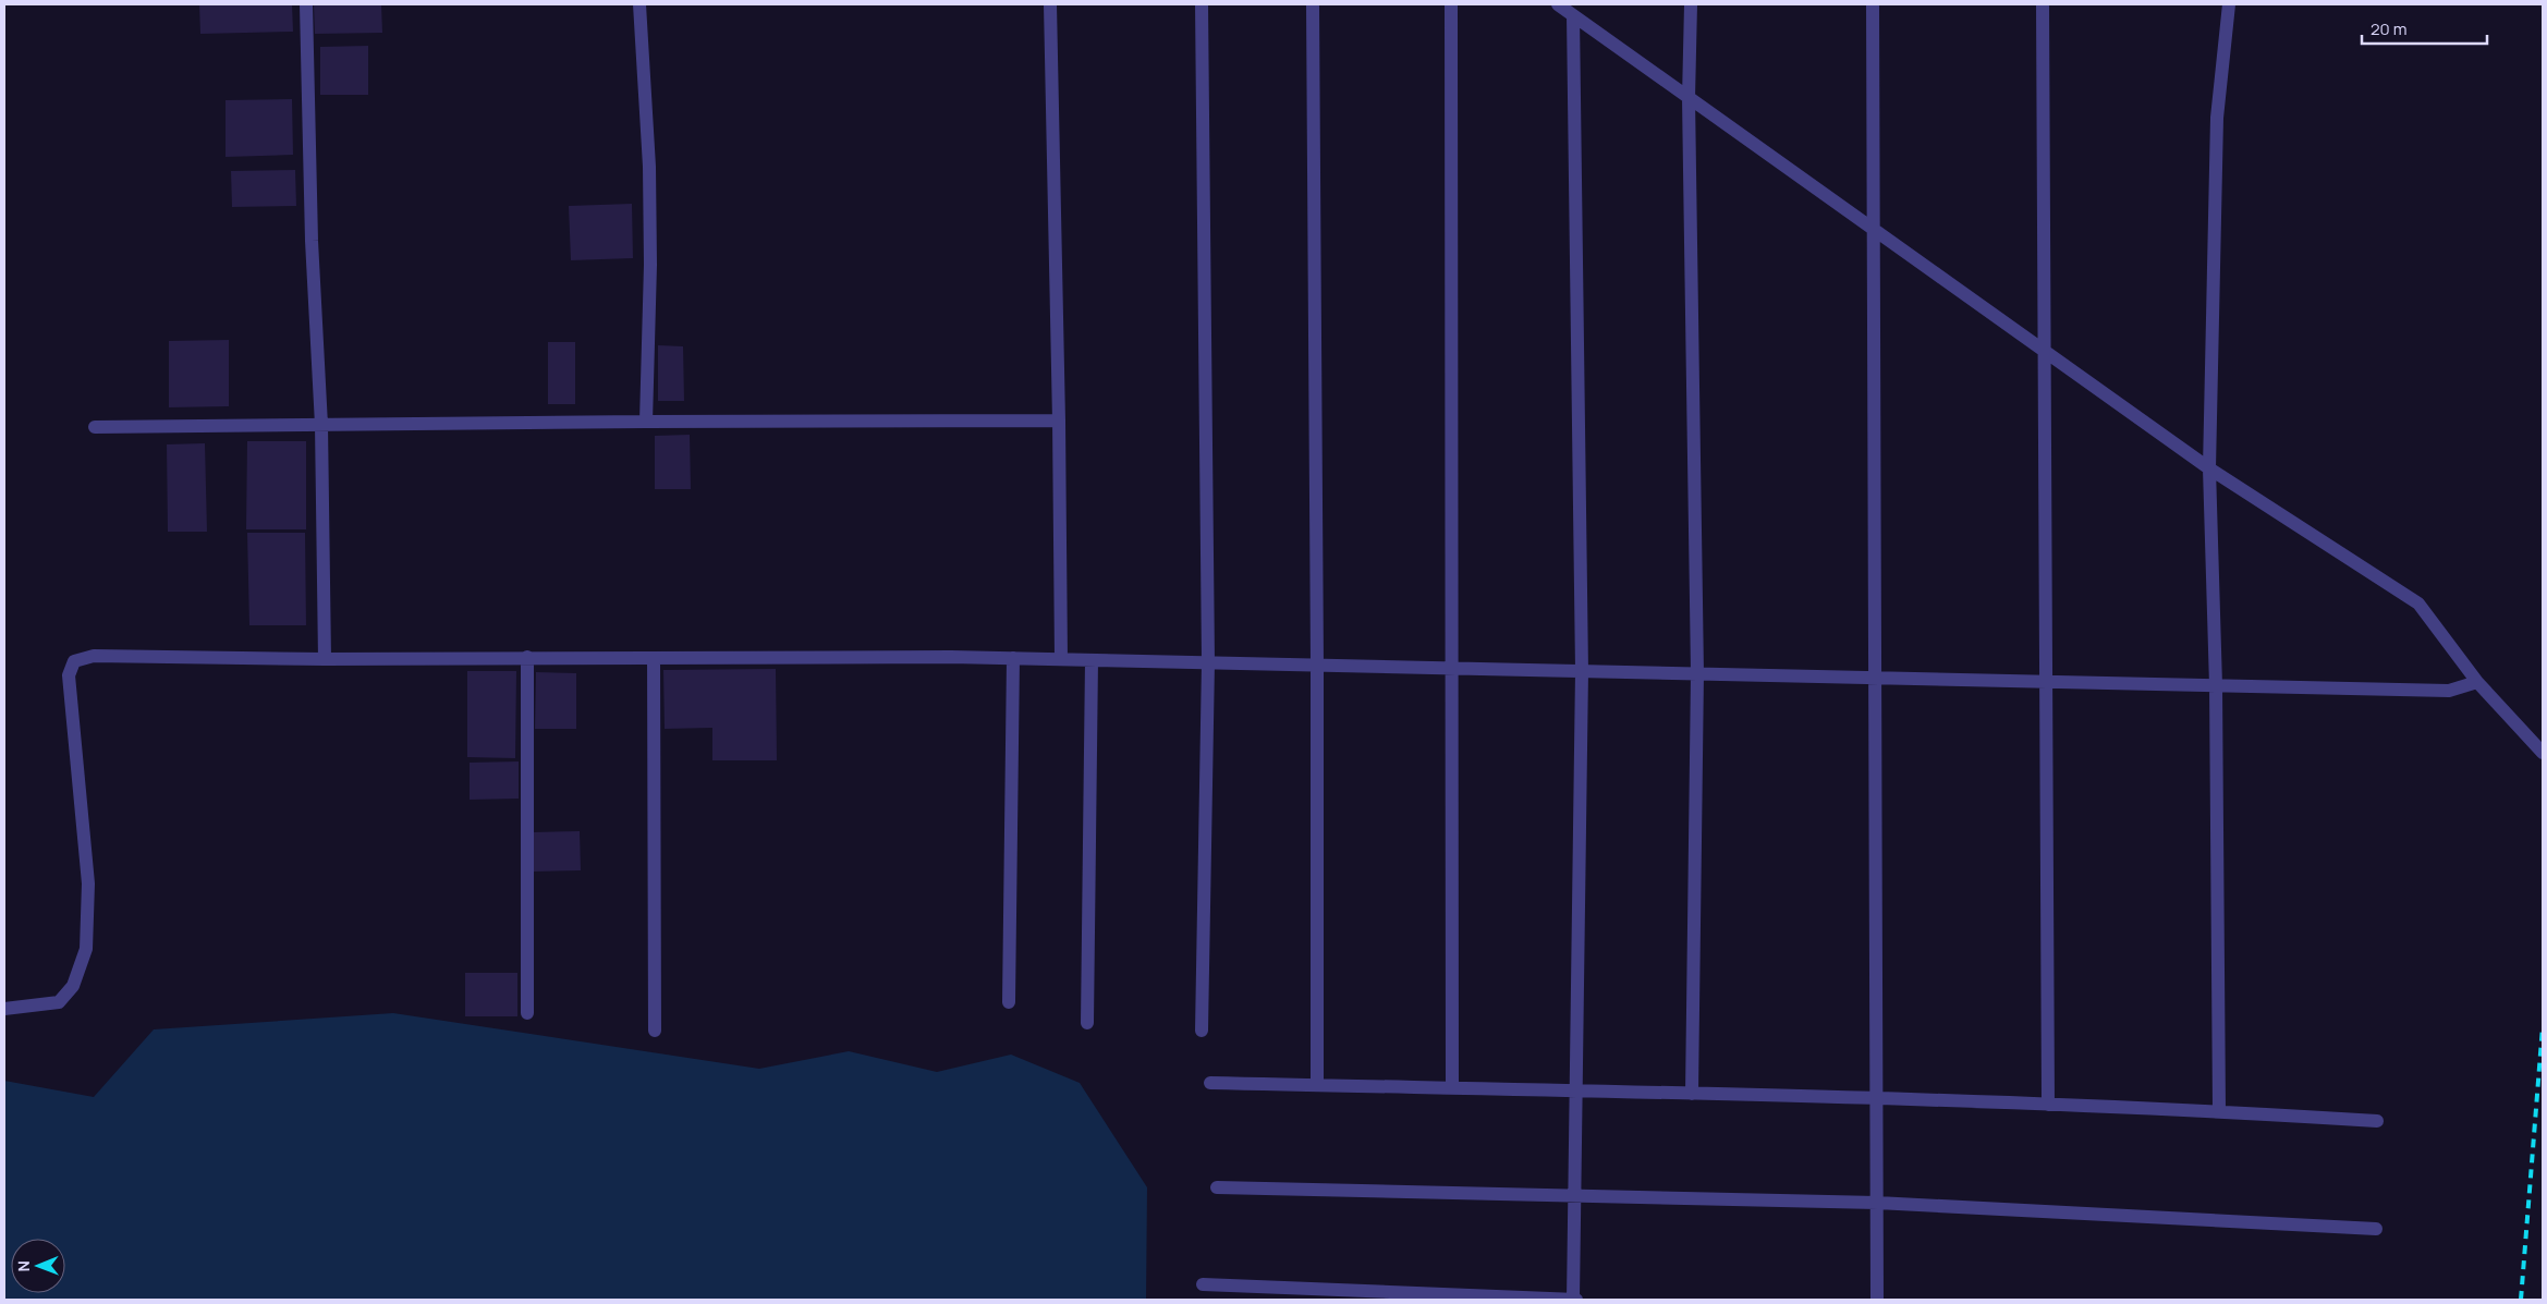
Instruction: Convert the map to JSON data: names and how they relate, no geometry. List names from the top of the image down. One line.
{"scale_bar":"20 m","north":"left"}
